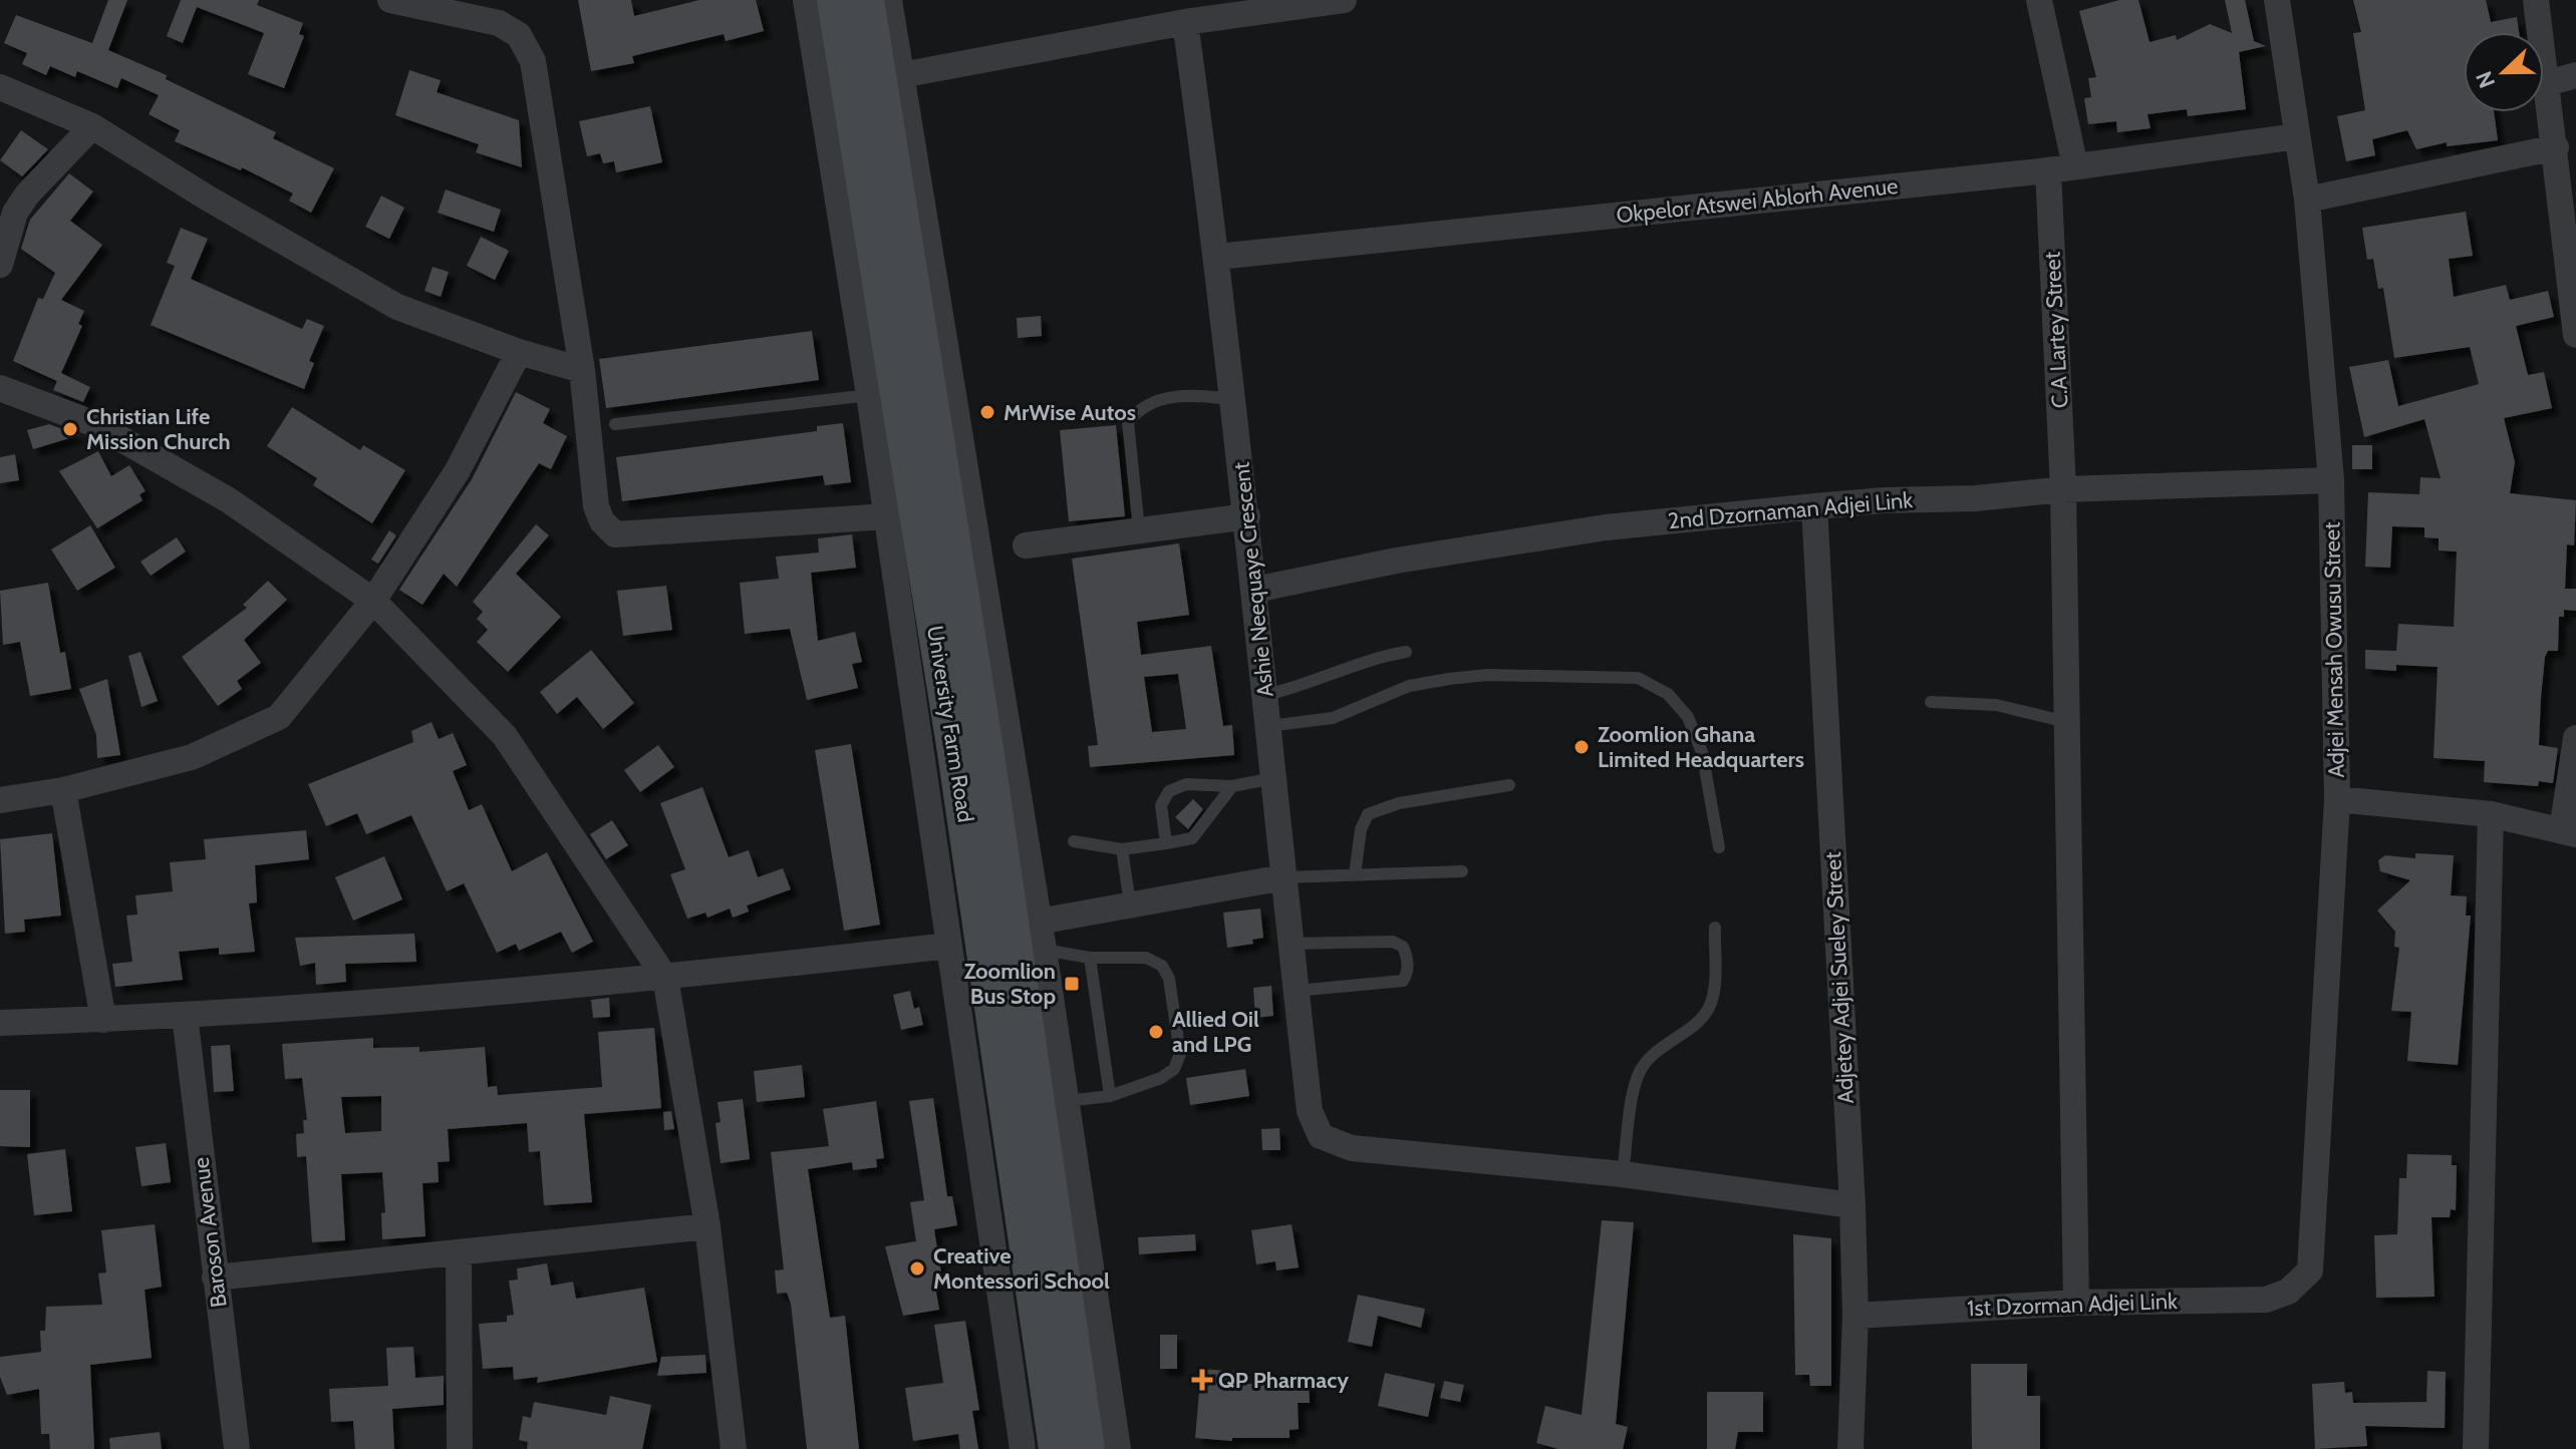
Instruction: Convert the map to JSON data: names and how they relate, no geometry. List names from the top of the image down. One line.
{"streets":{"street":["Okpelor Atswei Ablorh Avenue","C.A Lartey Street","2nd Dzornaman Adjei Link","Ashie Neequaye Crescent","Adjei Mensah Owusu Street","University Farm Road","Adjetey Adjei Sueley Street","Baroson Avenue","1st Dzorman Adjei Link"]},"crossings":[["Okpelor Atswei Ablorh Avenue","C.A Lartey Street"],["Okpelor Atswei Ablorh Avenue","Ashie Neequaye Crescent"],["Okpelor Atswei Ablorh Avenue","Adjei Mensah Owusu Street"],["C.A Lartey Street","2nd Dzornaman Adjei Link"],["C.A Lartey Street","1st Dzorman Adjei Link"],["2nd Dzornaman Adjei Link","Ashie Neequaye Crescent"],["2nd Dzornaman Adjei Link","Adjei Mensah Owusu Street"],["2nd Dzornaman Adjei Link","Adjetey Adjei Sueley Street"],["Adjei Mensah Owusu Street","1st Dzorman Adjei Link"],["Adjetey Adjei Sueley Street","1st Dzorman Adjei Link"]],"places":{"other":["MrWise Autos","Christian Life Mission Church","Zoomlion Ghana Limited Headquarters","Allied Oil and LPG","Creative Montessori School"],"transit":["Zoomlion Bus Stop"],"health":["QP Pharmacy"]},"north":"left"}
